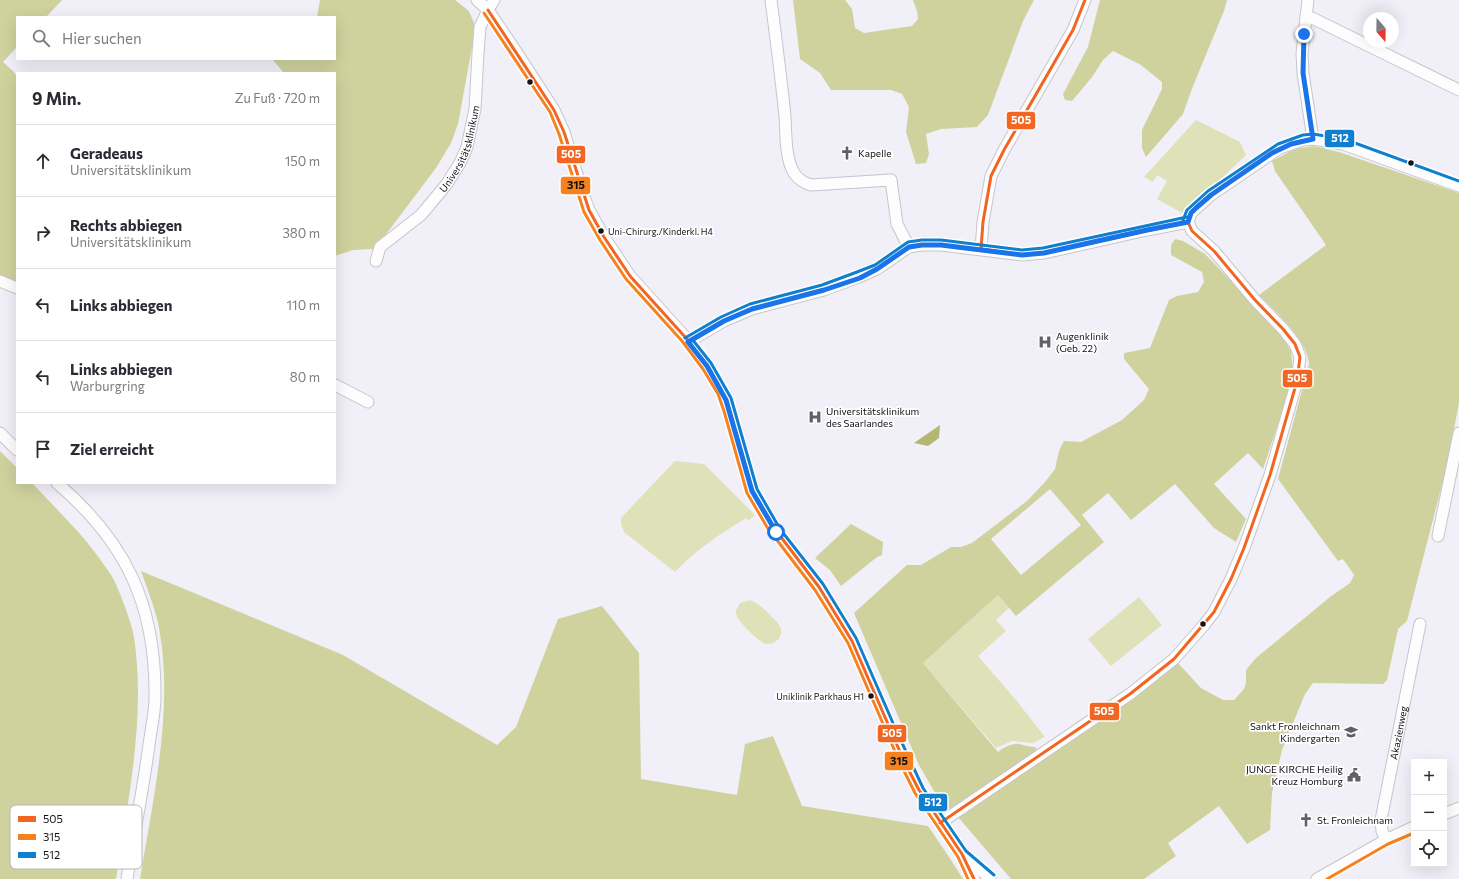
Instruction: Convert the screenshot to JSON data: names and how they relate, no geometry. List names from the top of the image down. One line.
{"streets":{"street":["Universitätsklinikum","Akazienweg"]},"places":{"church":["Kapelle","St. Fronleichnam"],"other":["Uni-Chirurg./Kinderkl. H4","Uniklinik Parkhaus H1"],"hospital":["Augenklinik (Geb. 22)","Universitätsklinikum des Saarlandes"],"school or university":["Sankt Fronleichnam Kindergarten"],"public building":["JUNGE KIRCHE Heilig Kreuz Homburg"]},"lines":["transit line 505","transit line 315","transit line 512"],"legend":["505","315","512"],"north":"bottom","page":{"search":"Hier suchen","heading":["9 Min.","Zu Fuß · 720 m"],"list":[["Geradeaus","Universitätsklinikum","150 m"],["Rechts abbiegen","Universitätsklinikum","380 m"],["Links abbiegen","110 m"],["Links abbiegen","Warburgring","80 m"],"Ziel erreicht"],"map_buttons":["+","−"]}}
